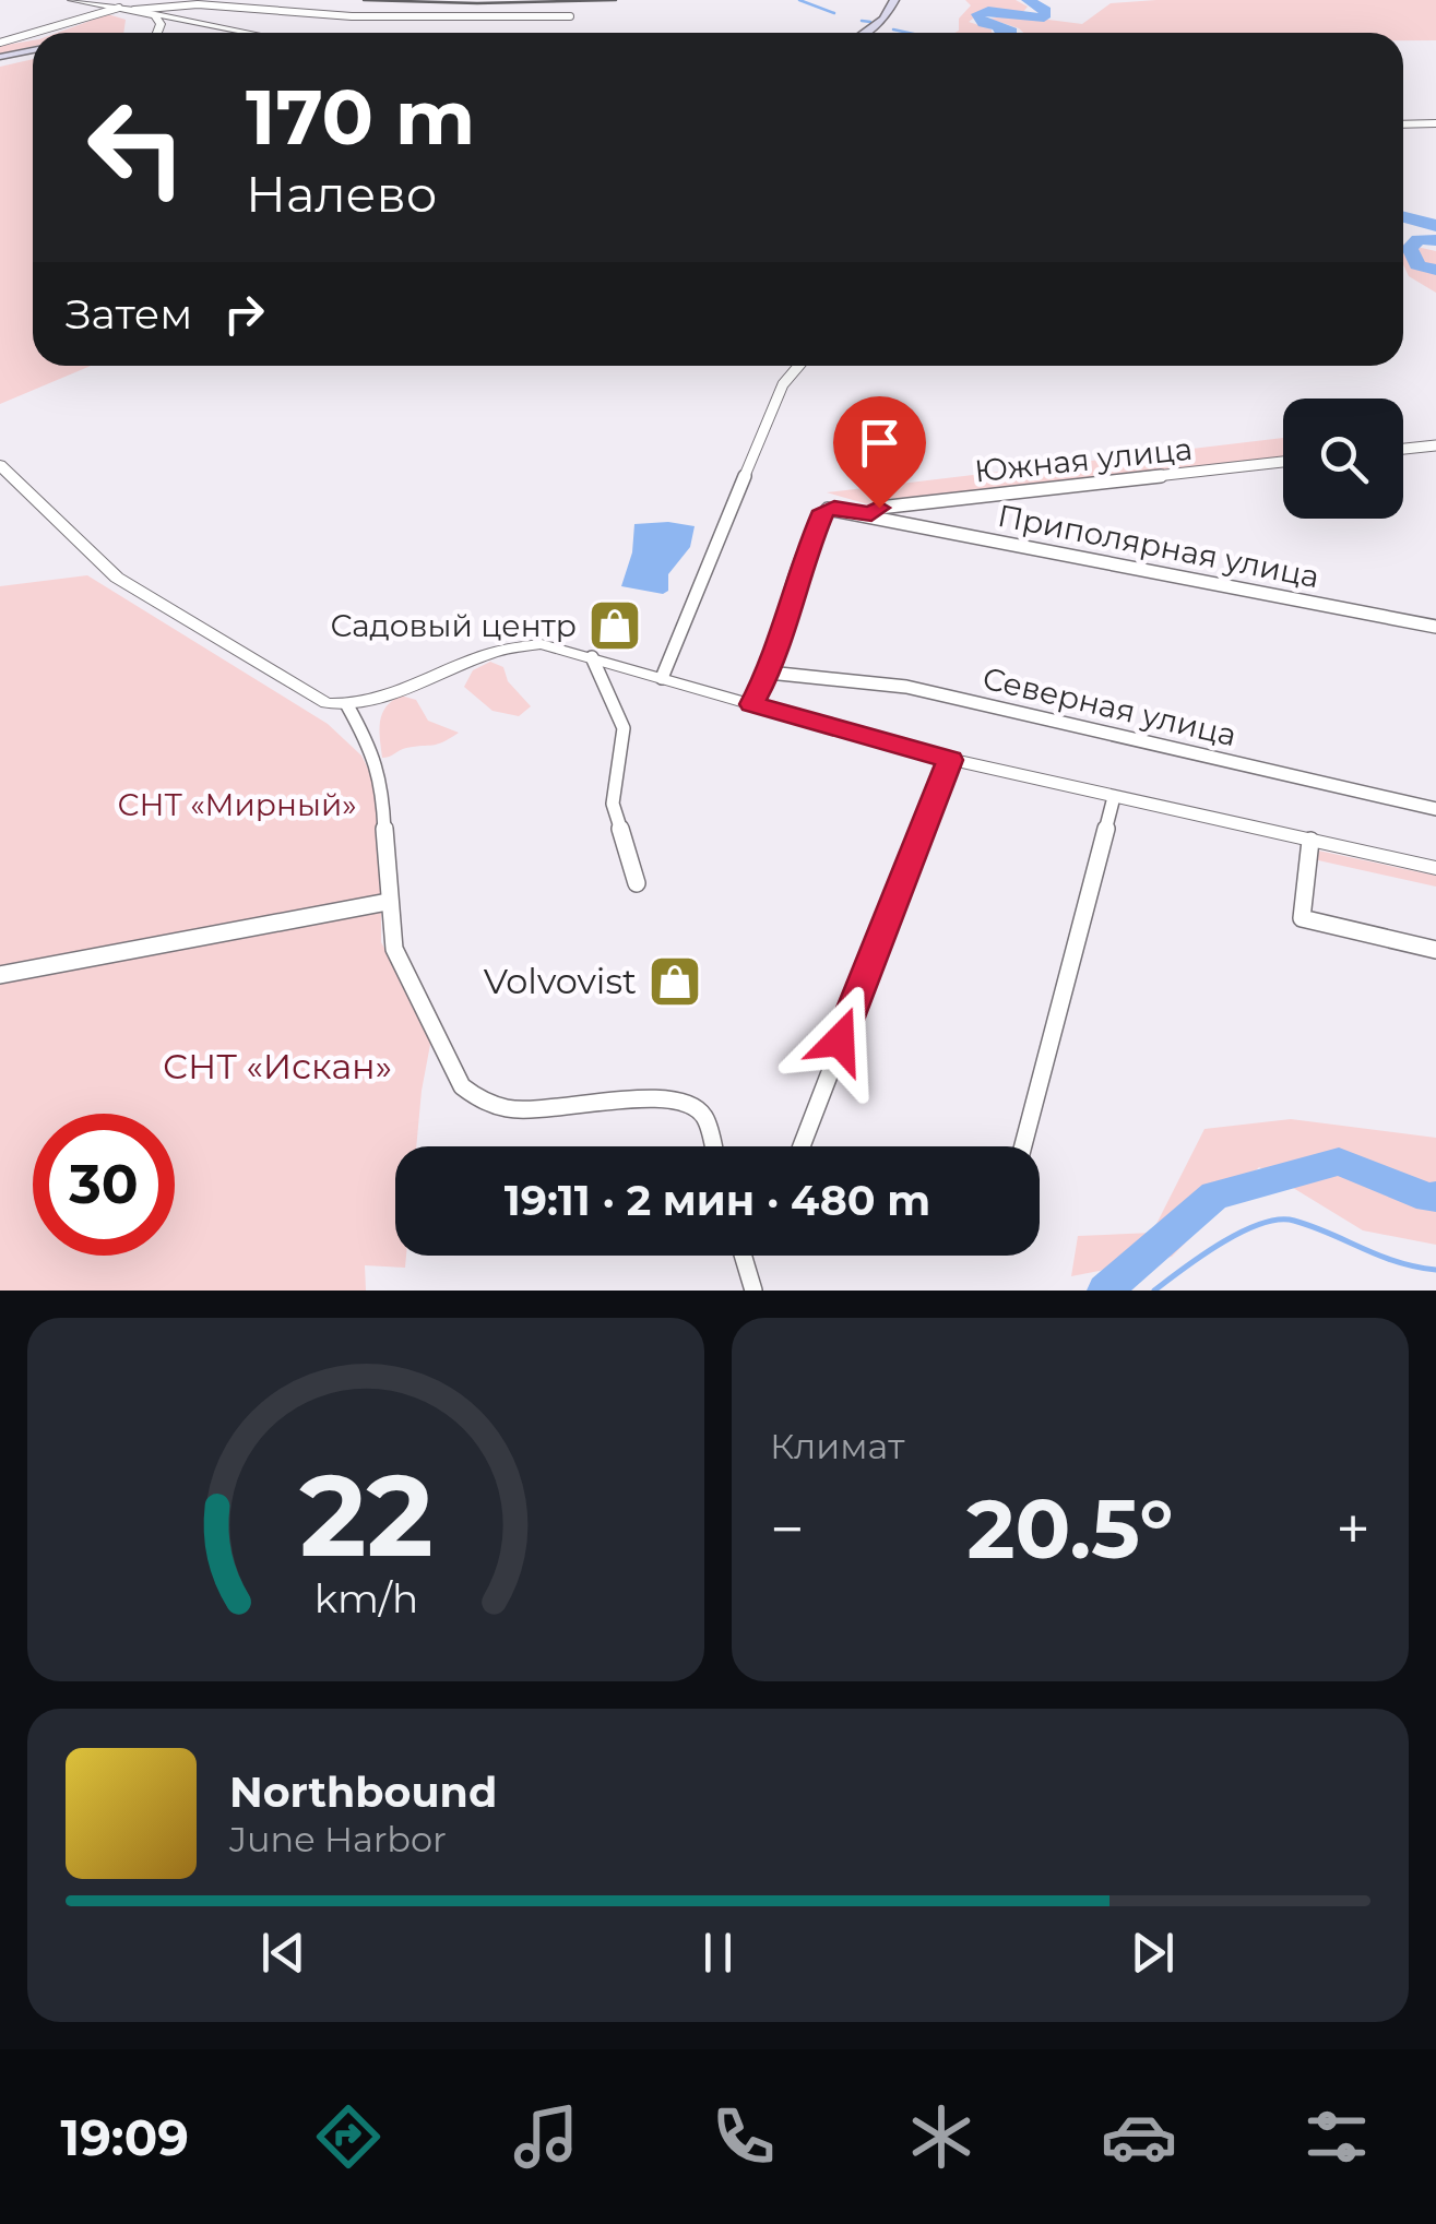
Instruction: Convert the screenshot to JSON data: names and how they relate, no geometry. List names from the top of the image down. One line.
{"streets":{"street":["Южная улица","Приполярная улица","Северная улица"]},"crossings":[["Южная улица","Приполярная улица"]],"parks":["СНТ «Мирный»","СНТ «Искан»"],"places":{"shop":["Садовый центр","Volvovist"]},"page":{"turn":["170 m","Налево"],"then":"Затем","limit":"30","trip":"19:11 · 2 мин · 480 m","tile":"Климат","heat":["−","20.5°","+"],"song":["Northbound","June Harbor"],"tabs":"19:09","gauge":["22","km/h"]}}
